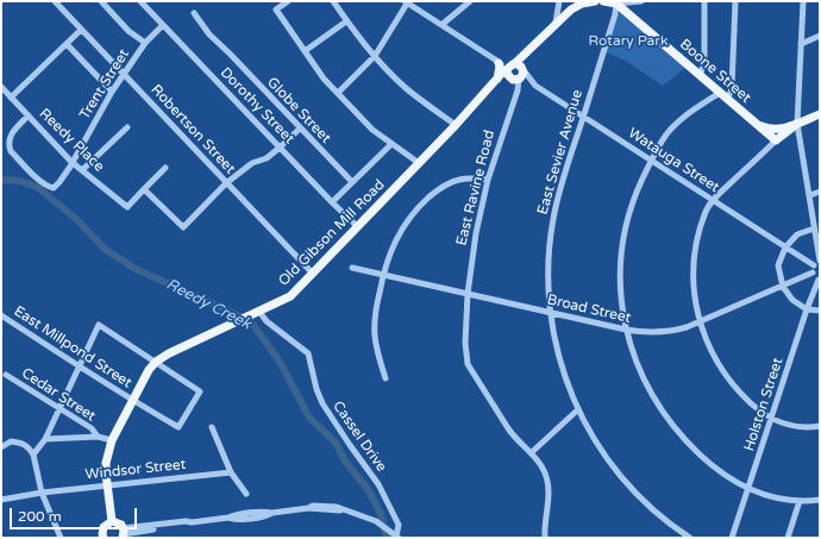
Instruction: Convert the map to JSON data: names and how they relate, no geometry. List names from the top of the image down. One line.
{"streets":{"main road":["Boone Street","Old Gibson Mill Road"],"street":["Trent Street","Dorothy Street","Globe Street","Robertson Street","Reedy Place","East Sevier Avenue","Watauga Street","East Ravine Road","Broad Street","East Millpond Street","Cedar Street","Holston Street","Cassel Drive","Windsor Street"]},"crossings":[["Boone Street","East Sevier Avenue"],["Trent Street","Dorothy Street"],["Trent Street","Robertson Street"],["Trent Street","Reedy Place"],["Dorothy Street","Old Gibson Mill Road"],["Robertson Street","Old Gibson Mill Road"],["East Sevier Avenue","Watauga Street"],["East Sevier Avenue","Broad Street"],["Watauga Street","Old Gibson Mill Road"],["East Ravine Road","Broad Street"],["Old Gibson Mill Road","East Millpond Street"],["Old Gibson Mill Road","Cassel Drive"],["Old Gibson Mill Road","Windsor Street"]],"water":["Reedy Creek"],"parks":["Rotary Park"],"scale_bar":"200 m"}
